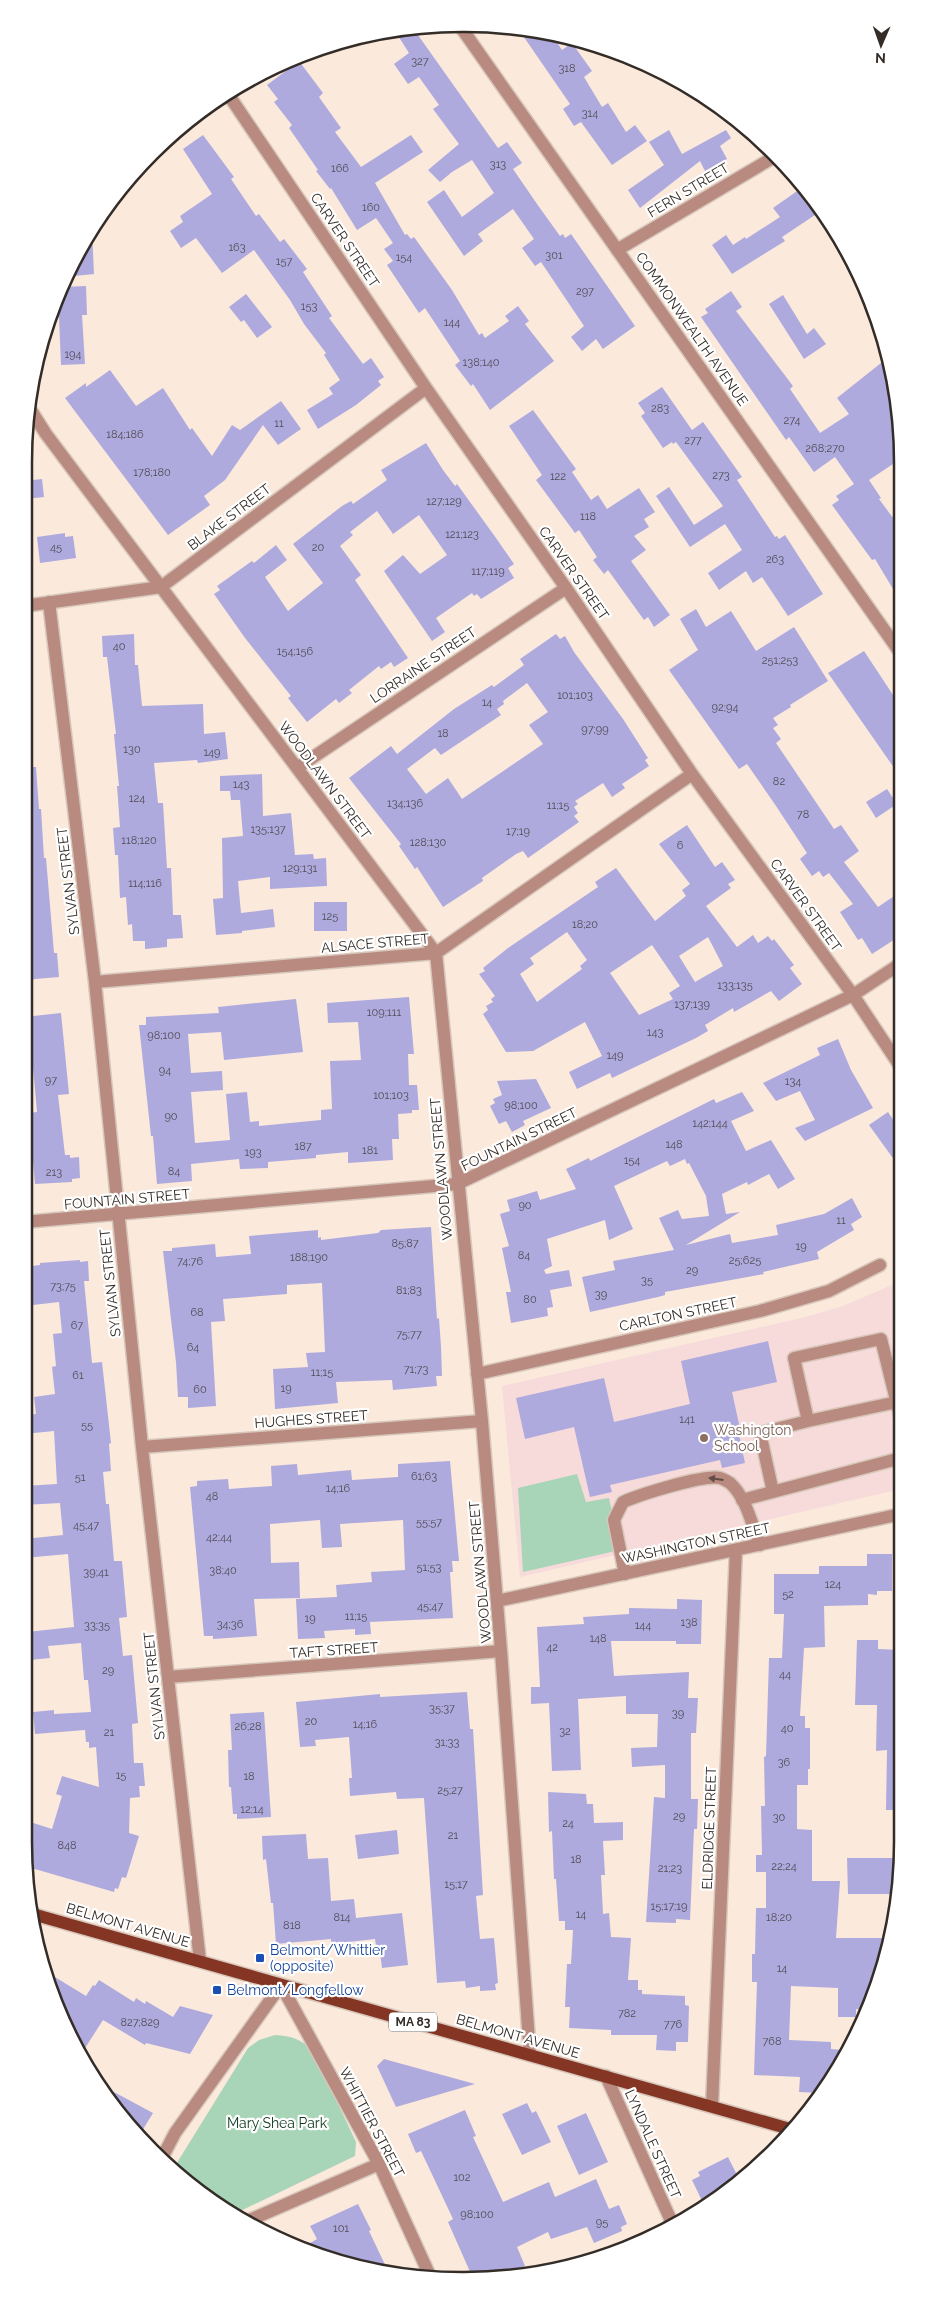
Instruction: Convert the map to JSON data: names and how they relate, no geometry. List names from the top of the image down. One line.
{"streets":{"main road":["BELMONT AVENUE","MA 83"],"street":["FERN STREET","CARVER STREET","COMMONWEALTH AVENUE","BLAKE STREET","LORRAINE STREET","WOODLAWN STREET","SYLVAN STREET","ALSACE STREET","FOUNTAIN STREET","CARLTON STREET","HUGHES STREET","WASHINGTON STREET","TAFT STREET","ELDRIDGE STREET","WHITTIER STREET","LYNDALE STREET"]},"crossings":[["FERN STREET","COMMONWEALTH AVENUE"],["CARVER STREET","BLAKE STREET"],["CARVER STREET","LORRAINE STREET"],["CARVER STREET","ALSACE STREET"],["CARVER STREET","FOUNTAIN STREET"],["BLAKE STREET","WOODLAWN STREET"],["BLAKE STREET","SYLVAN STREET"],["LORRAINE STREET","WOODLAWN STREET"],["WOODLAWN STREET","ALSACE STREET"],["WOODLAWN STREET","FOUNTAIN STREET"],["WOODLAWN STREET","CARLTON STREET"],["WOODLAWN STREET","HUGHES STREET"],["WOODLAWN STREET","WASHINGTON STREET"],["WOODLAWN STREET","TAFT STREET"],["WOODLAWN STREET","BELMONT AVENUE"],["SYLVAN STREET","ALSACE STREET"],["SYLVAN STREET","FOUNTAIN STREET"],["SYLVAN STREET","HUGHES STREET"],["SYLVAN STREET","TAFT STREET"],["SYLVAN STREET","BELMONT AVENUE"],["WASHINGTON STREET","ELDRIDGE STREET"],["ELDRIDGE STREET","BELMONT AVENUE"],["BELMONT AVENUE","WHITTIER STREET"],["BELMONT AVENUE","LYNDALE STREET"]],"parks":["Mary Shea Park"],"places":{"other":["Washington School"],"transit":["Belmont/Whittier (opposite)","Belmont/Longfellow"]},"house_numbers":["327","318","314","313","166","160","163","301","154","157","297","153","144","194","138;140","283","274","11","184;186","277","268;270","178;180","273","122","127;129","118","121;123","45","20","263","117;119","40","154;156","251;253","101;103","14","92;94","97;99","18","130","149","82","143","124","134;136","11;15","78","135;137","17;19","118;120","128;130","6","129;131","114;116","125","18;20","133;135","137;139","109;111","143","98;100","149","94","97","134","101;103","98;100","90","142;144","148","187","181","193","154","84","213","90","11","85;87","19","84","188;190","25;625","74;76","29","35","73;75","81;83","39","80","68","67","75;77","64","71;73","11;15","61","19","60","141","55","61;63","51","14;16","48","55;57","45;47","42;44","51;53","38;40","39;41","124","52","45;47","11;15","19","138","34;36","33;35","144","148","42","29","44","35;37","39","20","14;16","26;28","40","32","21","31;33","36","15","18","25;27","12;14","29","30","24","21","848","18","22;24","21;23","15;17","15;17;19","14","814","18;20","818","14","782","827;829","776","768","102","98;100","95","101"],"north":"bottom"}
